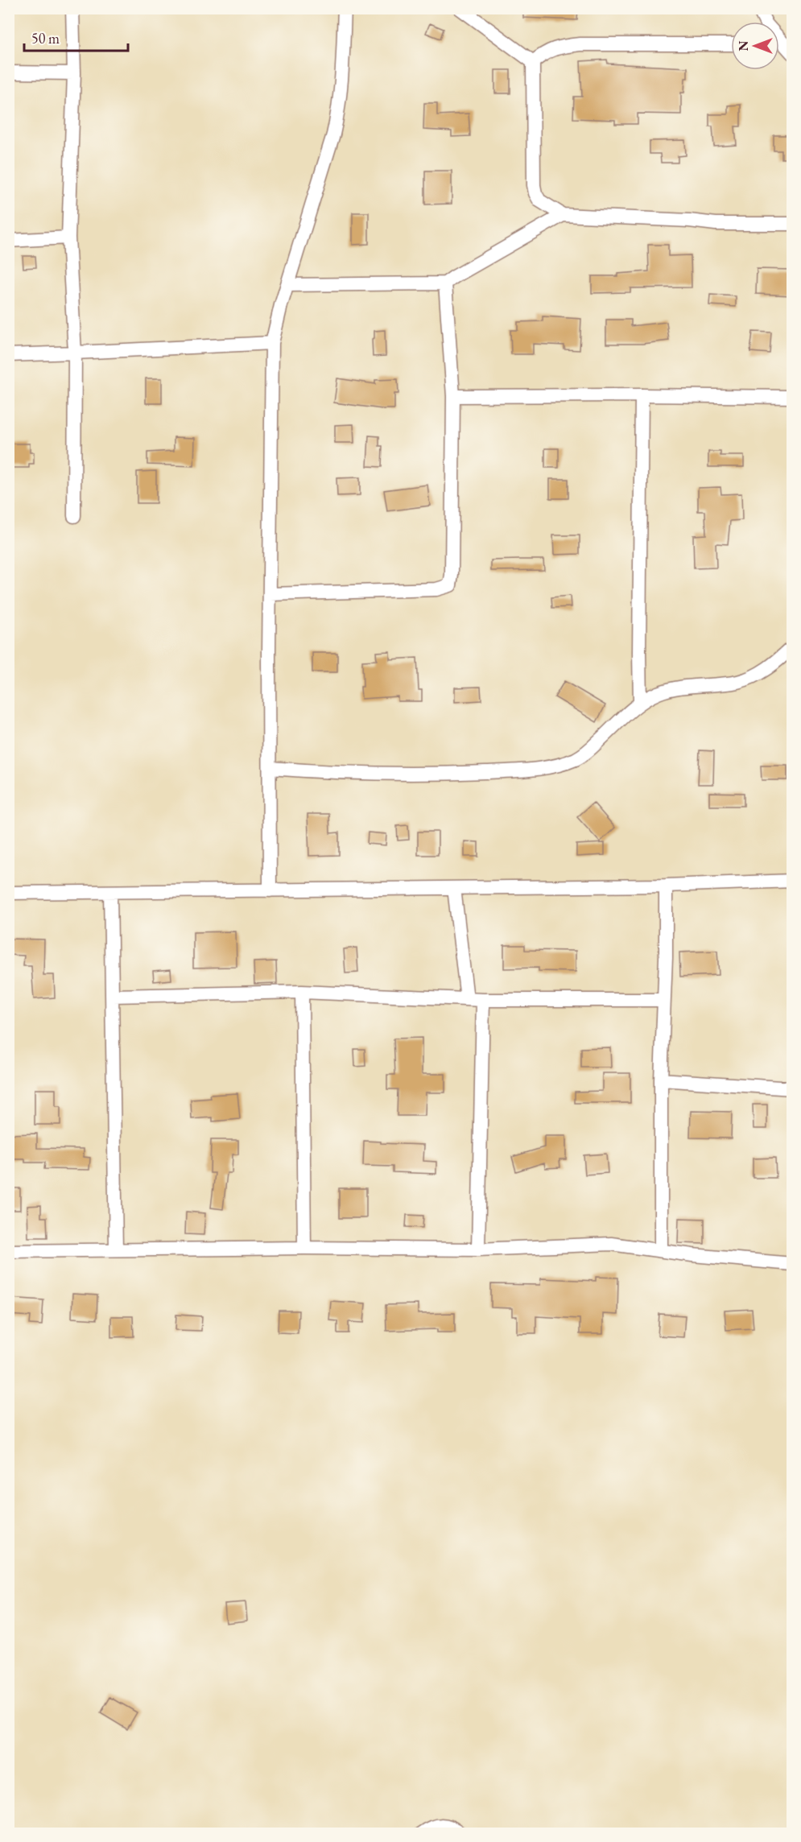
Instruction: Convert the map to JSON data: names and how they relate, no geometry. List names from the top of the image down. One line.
{"scale_bar":"50 m","north":"left"}
